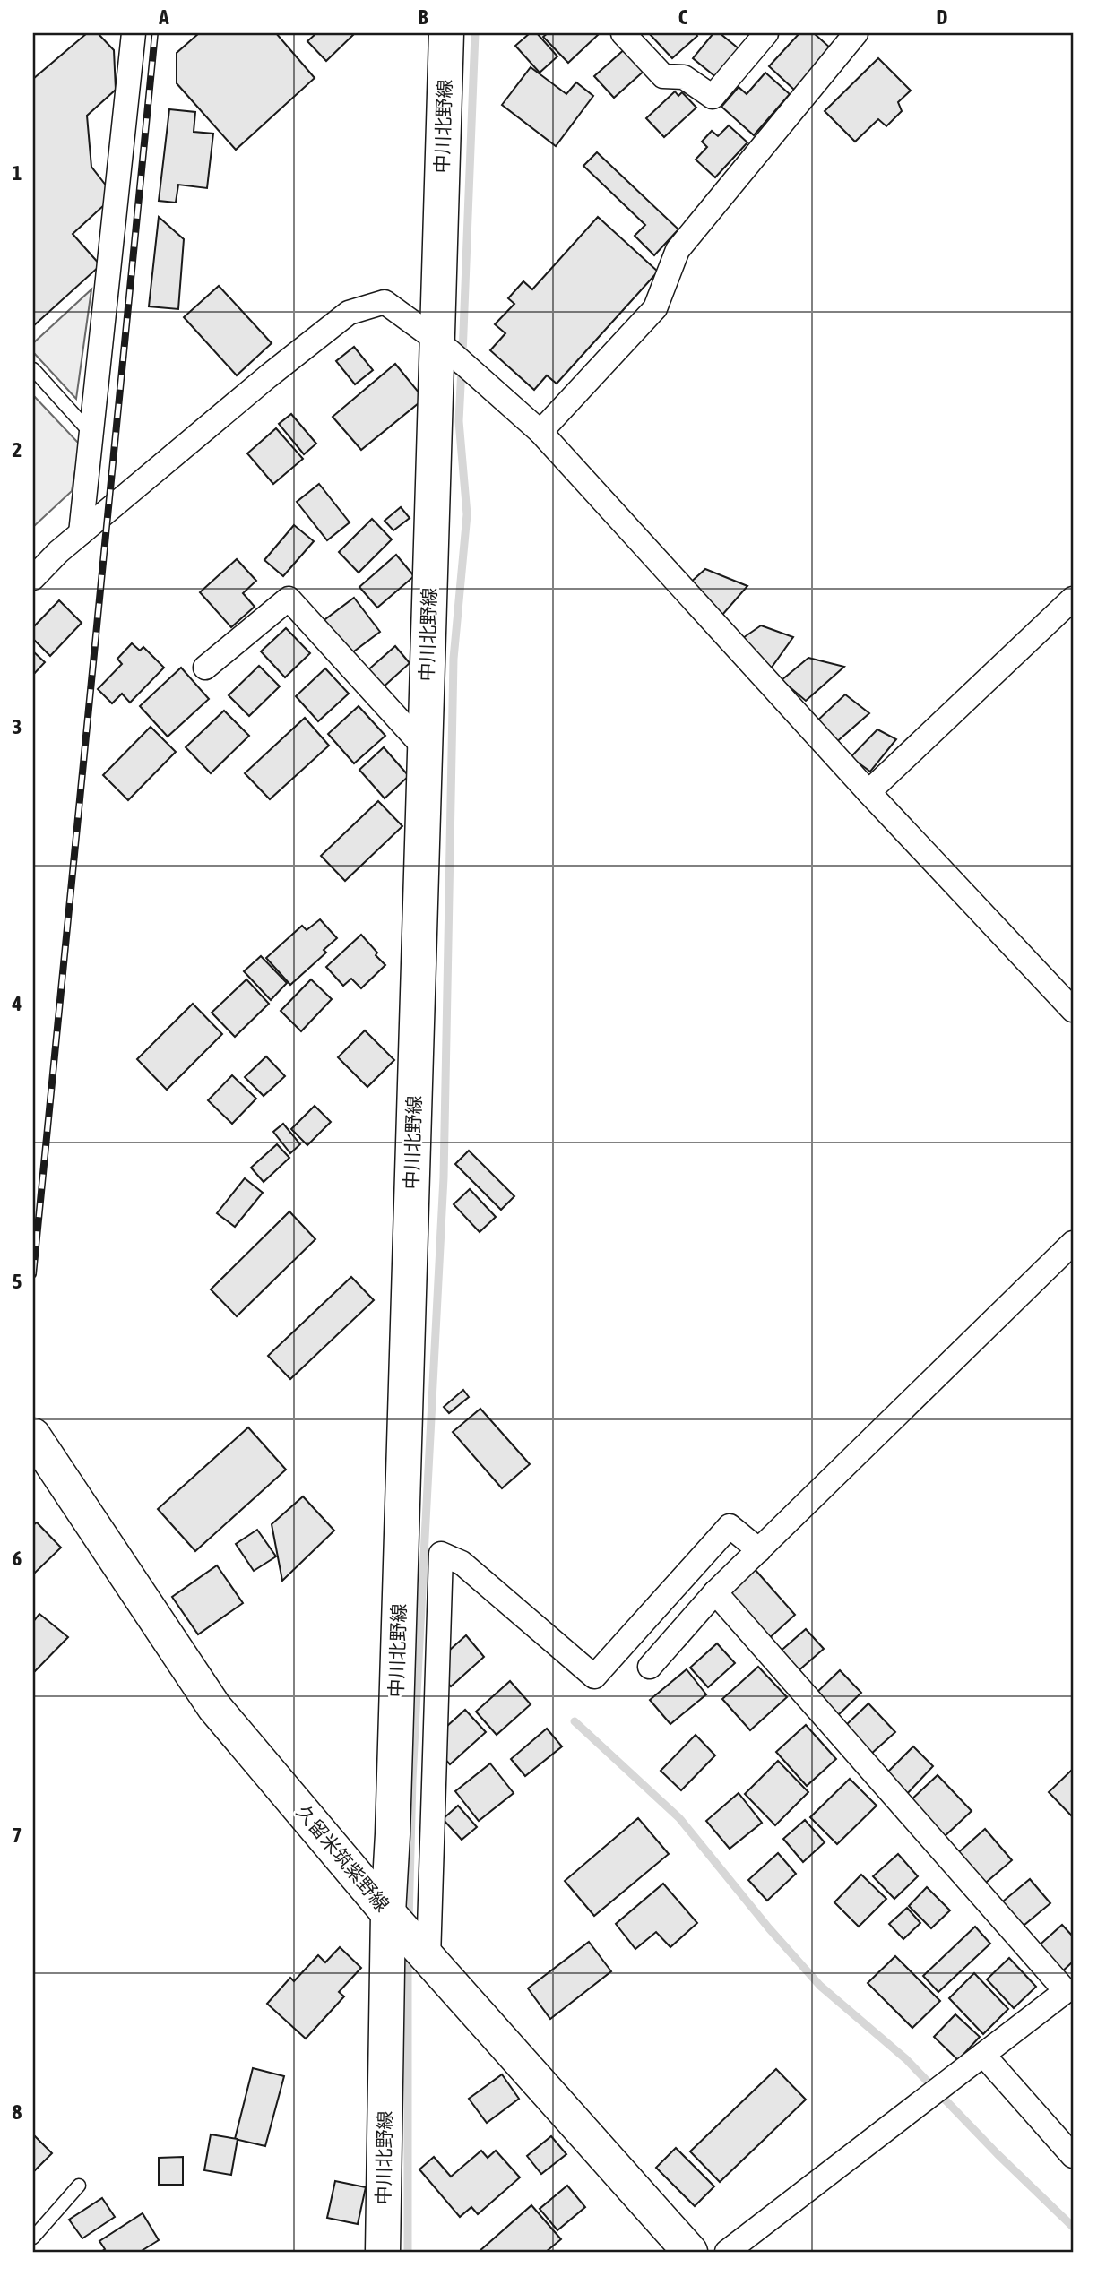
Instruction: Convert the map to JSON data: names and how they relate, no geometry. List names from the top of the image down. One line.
{"streets":{"main road":["中川北野線","久留米筑紫野線"]},"crossings":[["中川北野線","久留米筑紫野線"]],"grid":{"columns":["A","B","C","D"],"rows":["1","2","3","4","5","6","7","8"]}}
